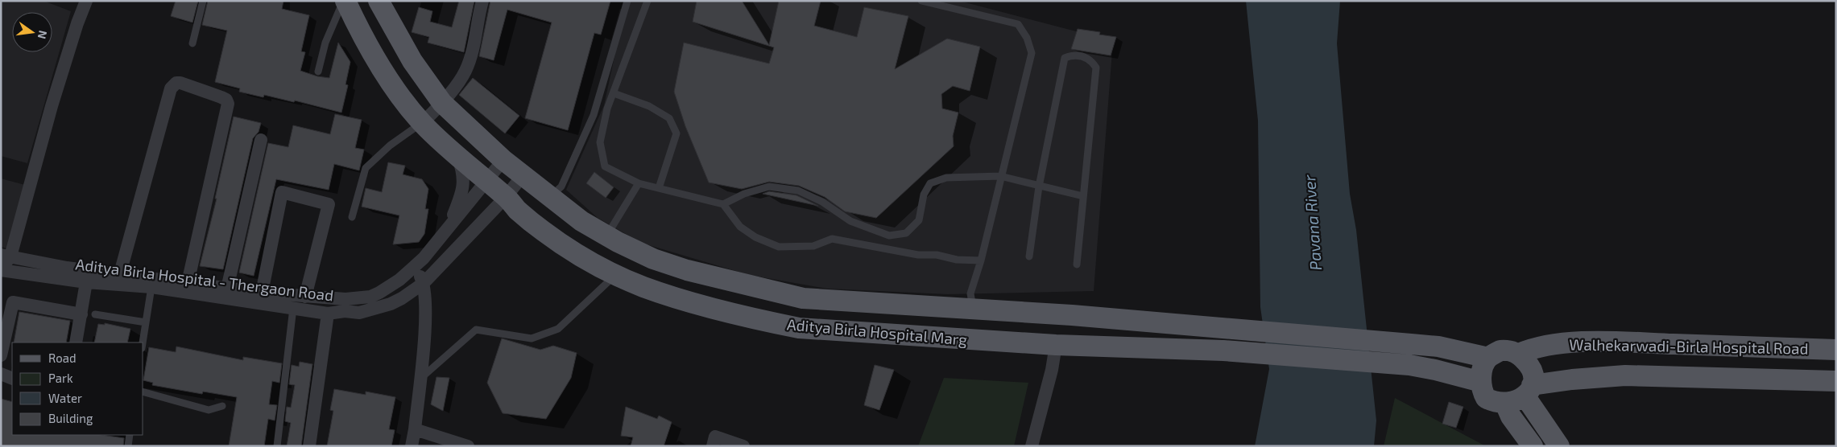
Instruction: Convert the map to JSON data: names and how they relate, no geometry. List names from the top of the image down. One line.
{"streets":{"main road":["Aditya Birla Hospital Marg","Walhekarwadi-Birla Hospital Road"],"street":["Aditya Birla Hospital - Thergaon Road"]},"crossings":[["Aditya Birla Hospital - Thergaon Road","Aditya Birla Hospital Marg"],["Aditya Birla Hospital Marg","Walhekarwadi-Birla Hospital Road"]],"water":["Pavana River"],"legend":["Road","Park","Water","Building"],"north":"right"}
